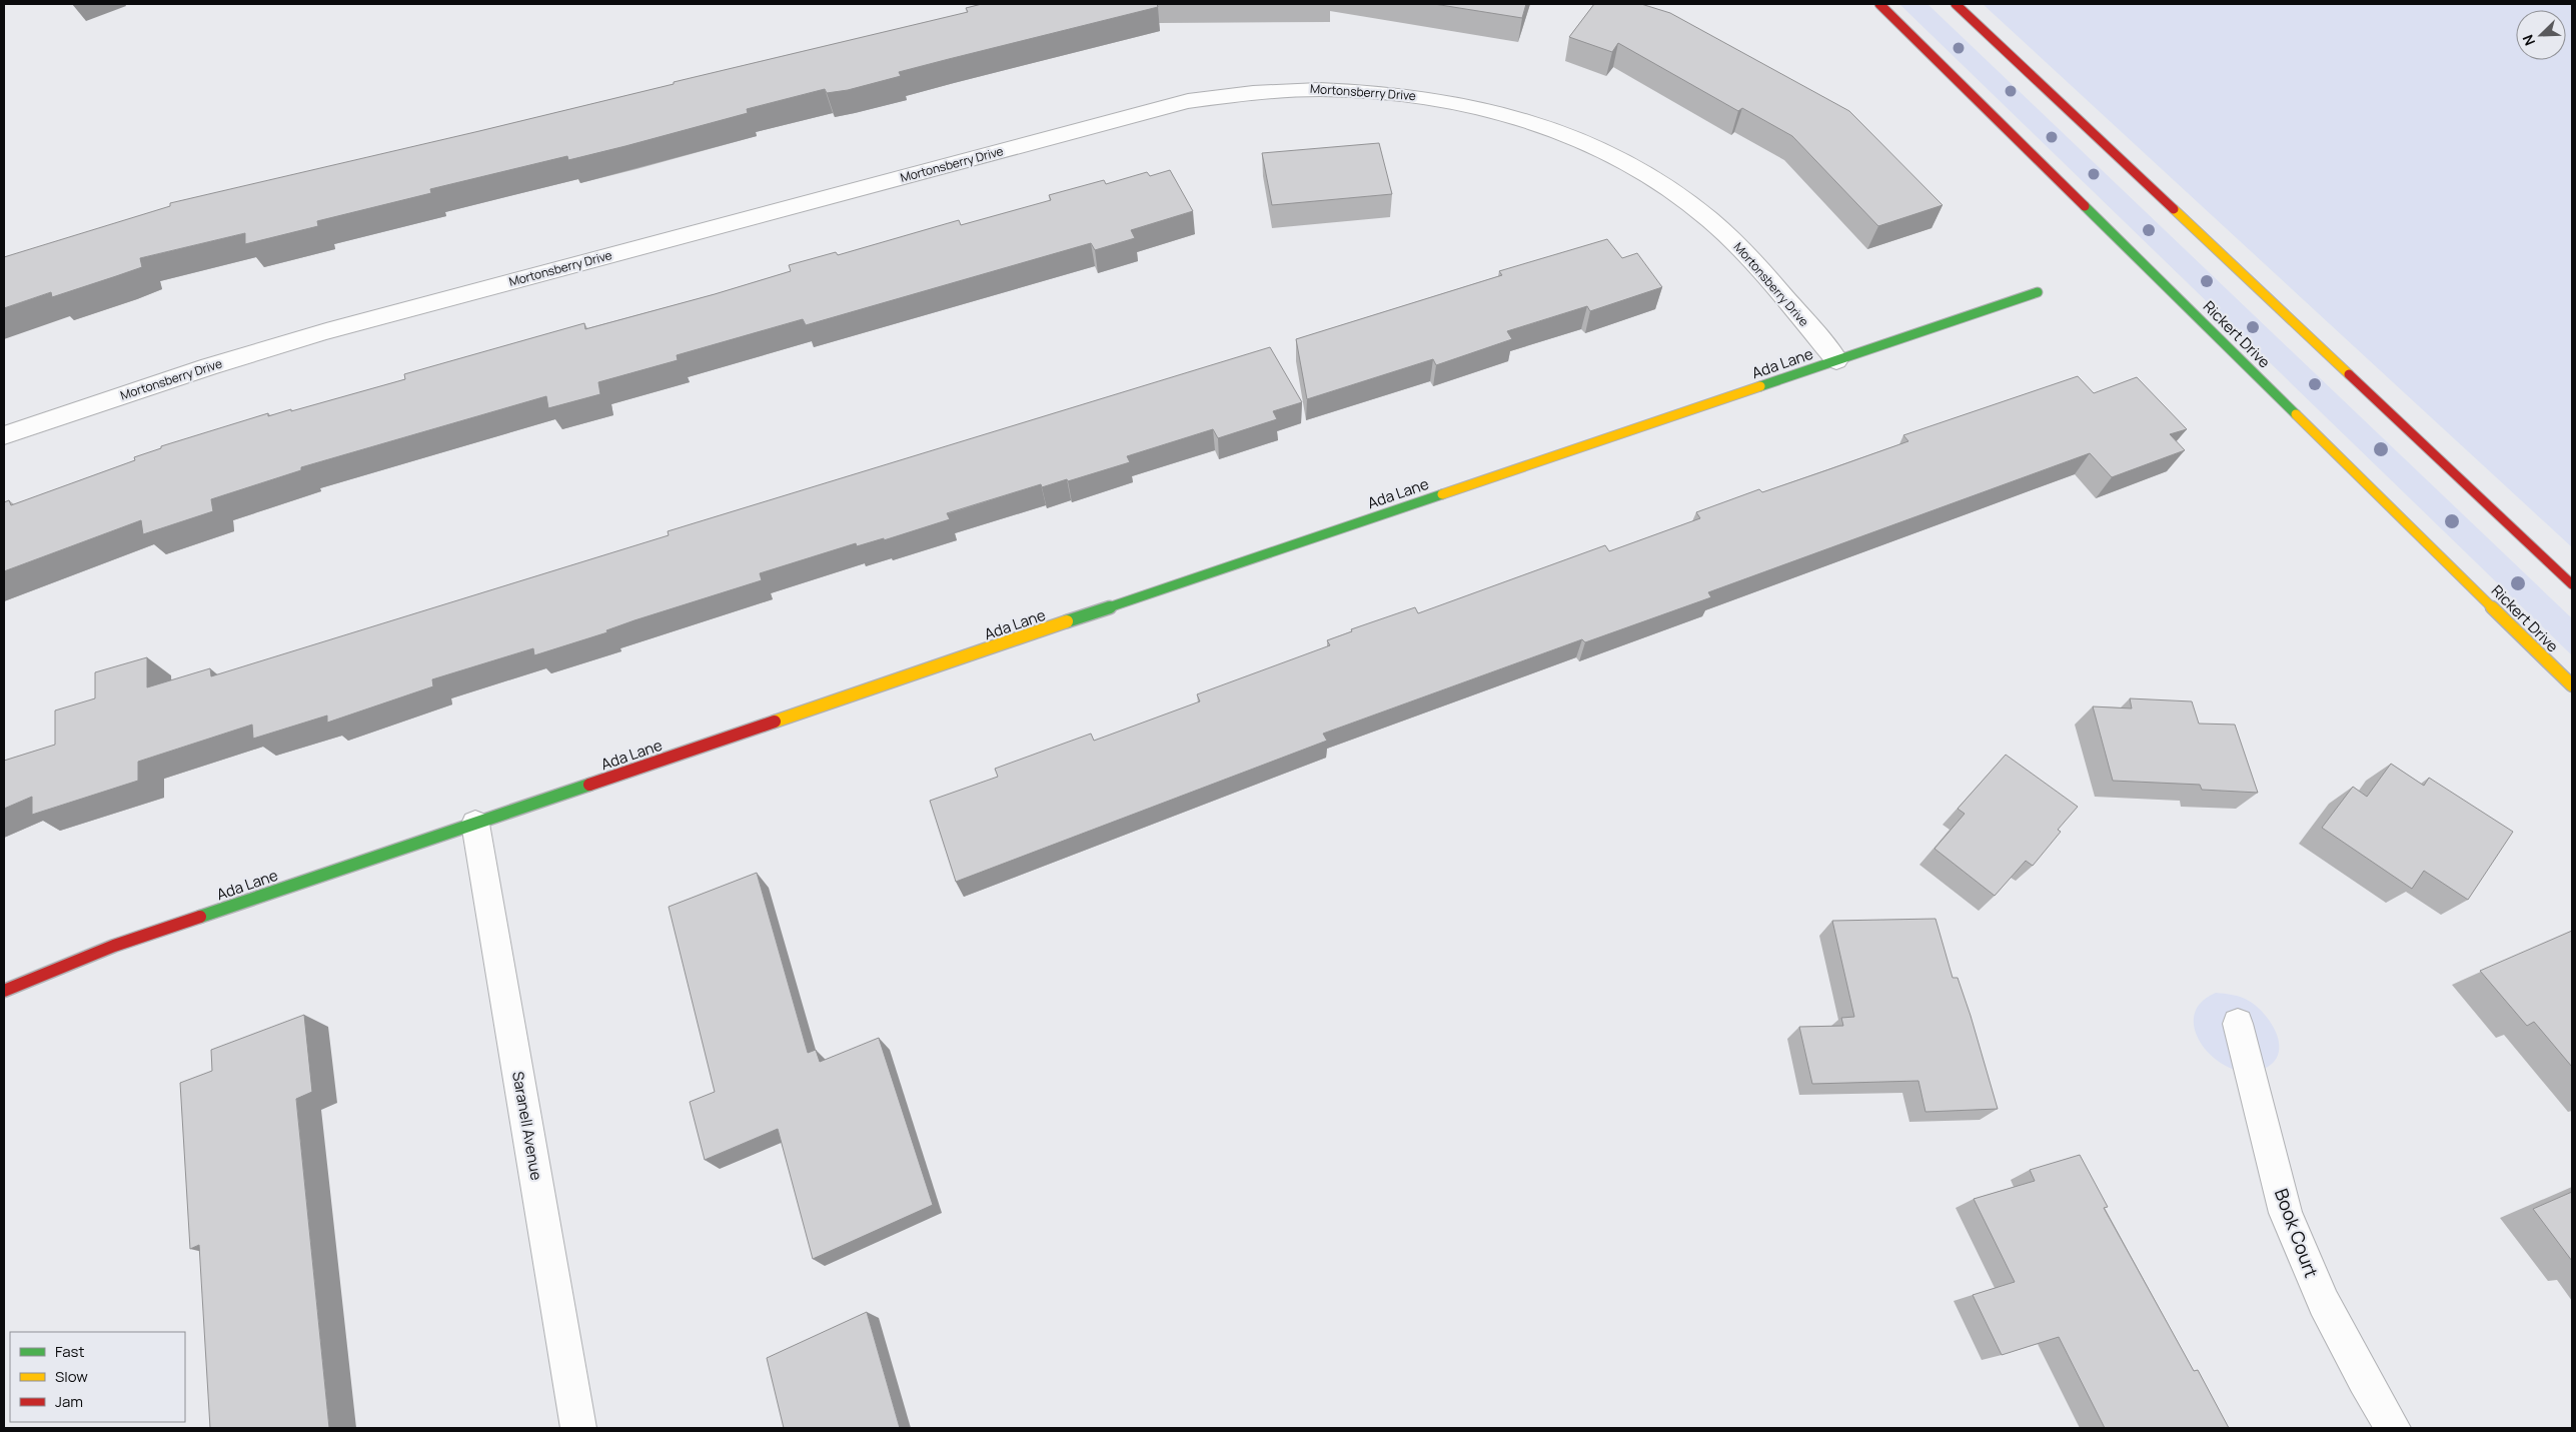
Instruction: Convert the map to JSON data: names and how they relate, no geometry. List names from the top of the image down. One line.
{"streets":{"street":["Mortonsberry Drive","Rickert Drive","Ada Lane","Saranell Avenue","Book Court"]},"crossings":[["Mortonsberry Drive","Ada Lane"],["Ada Lane","Saranell Avenue"]],"legend":["Fast","Slow","Jam"],"north":"bottom left"}
